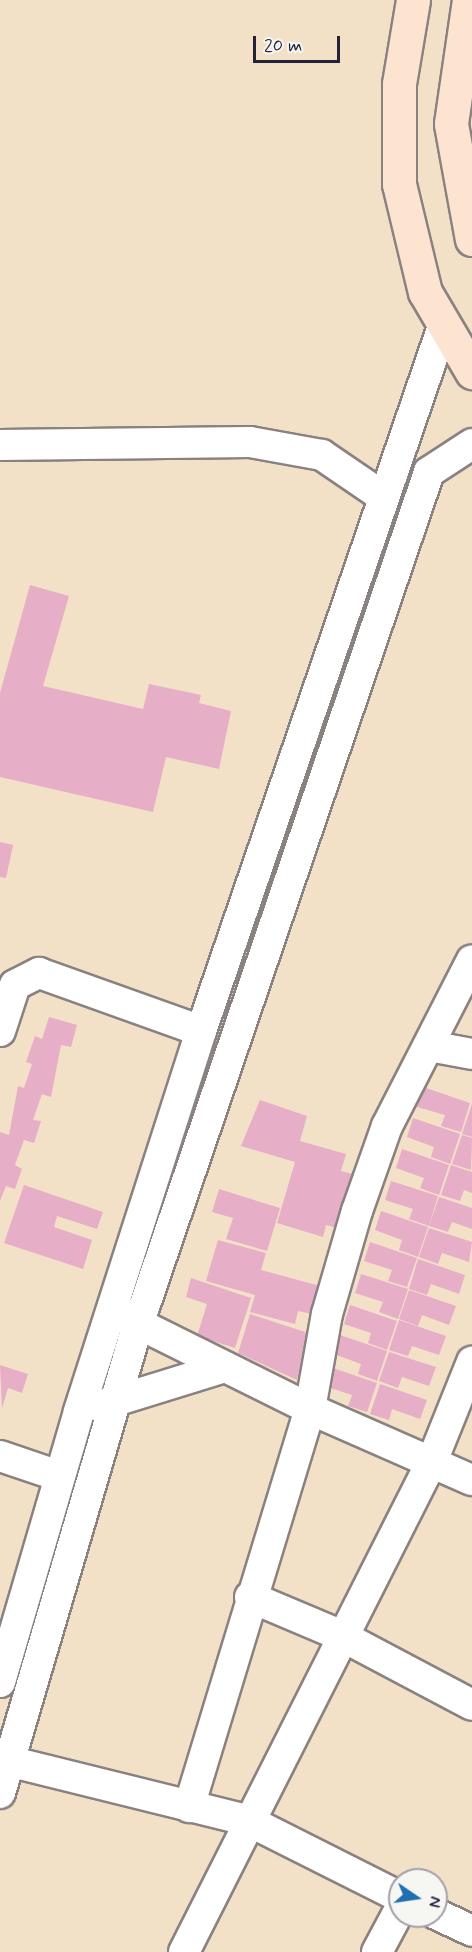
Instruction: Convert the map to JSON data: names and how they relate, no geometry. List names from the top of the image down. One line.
{"scale_bar":"20 m","north":"right"}
